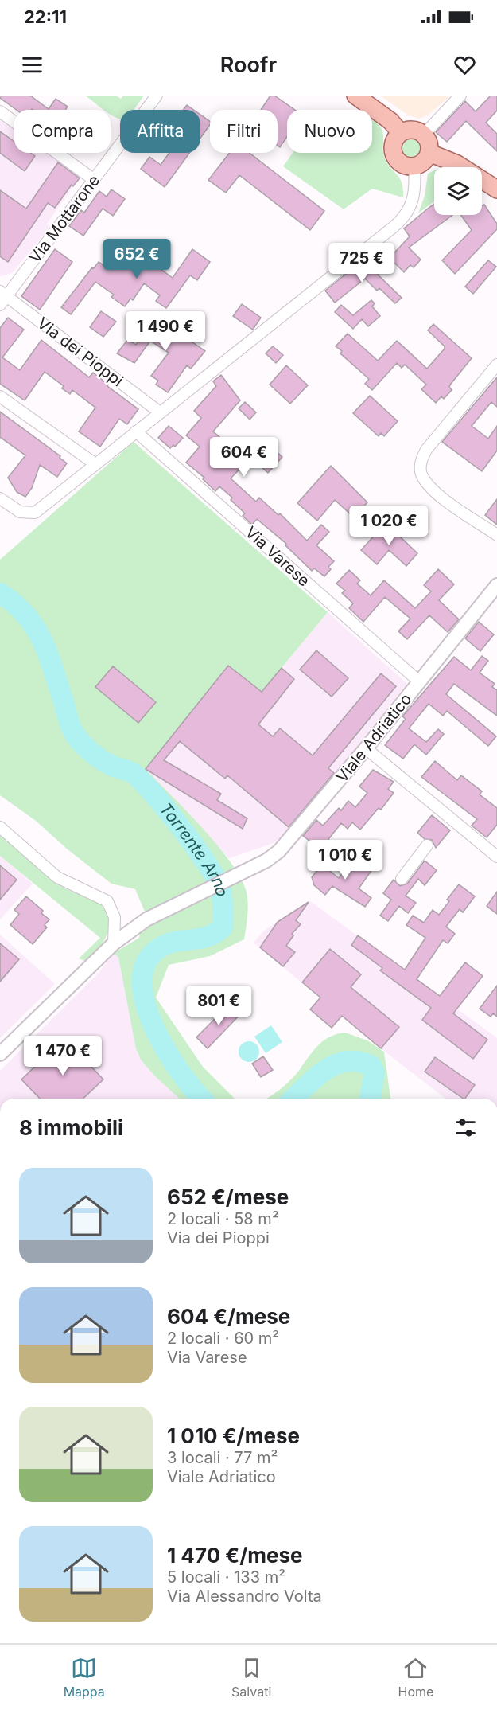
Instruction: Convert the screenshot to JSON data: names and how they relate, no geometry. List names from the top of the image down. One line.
{"streets":{"street":["Via Mottarone","Via dei Pioppi","Via Varese","Viale Adriatico"]},"crossings":[["Via Mottarone","Via dei Pioppi"],["Via Varese","Viale Adriatico"]],"water":["Torrente Arno"],"page":{"status":"22:11","header":"Roofr","chip":["Compra","Affitta","Filtri","Nuovo"],"price":["652 €","725 €","1 490 €","604 €","1 020 €","1 010 €","801 €","1 470 €"],"heading":"8 immobili","list":[{"name":"652 €/mese","note":"2 locali · 58 m² · Via dei Pioppi"},{"name":"604 €/mese","note":"2 locali · 60 m² · Via Varese"},{"name":"1 010 €/mese","note":"3 locali · 77 m² · Viale Adriatico"},{"name":"1 470 €/mese","note":"5 locali · 133 m² · Via Alessandro Volta"}],"tabs":["Mappa","Salvati","Home"]}}
